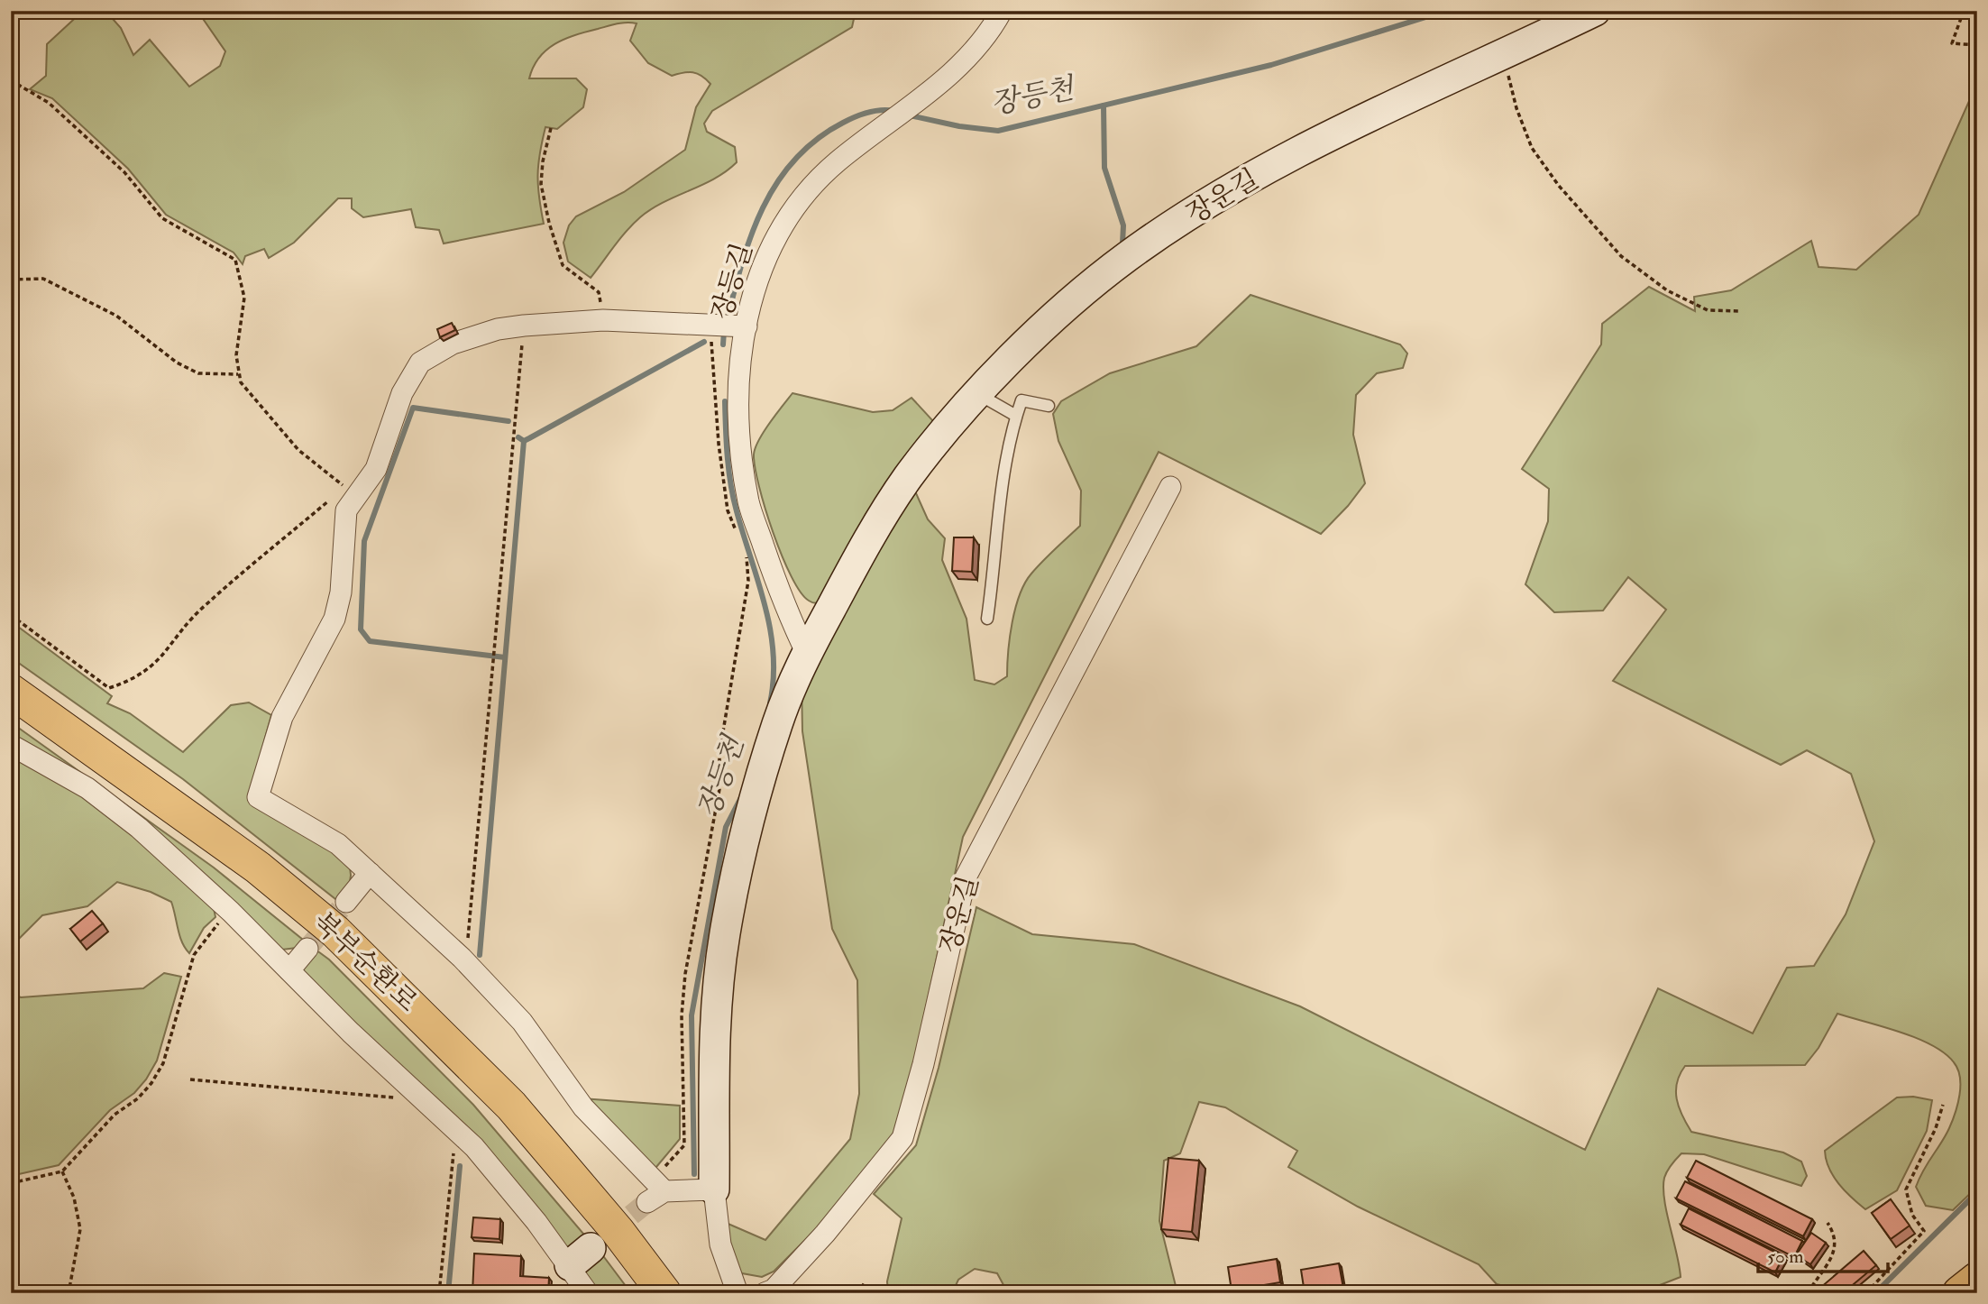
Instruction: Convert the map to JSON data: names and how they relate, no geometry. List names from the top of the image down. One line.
{"streets":{"main road":["북부순환로"],"street":["장운길","장등길"]},"crossings":[["장운길","장등길"]],"water":["장등천"],"scale_bar":"50 m"}
